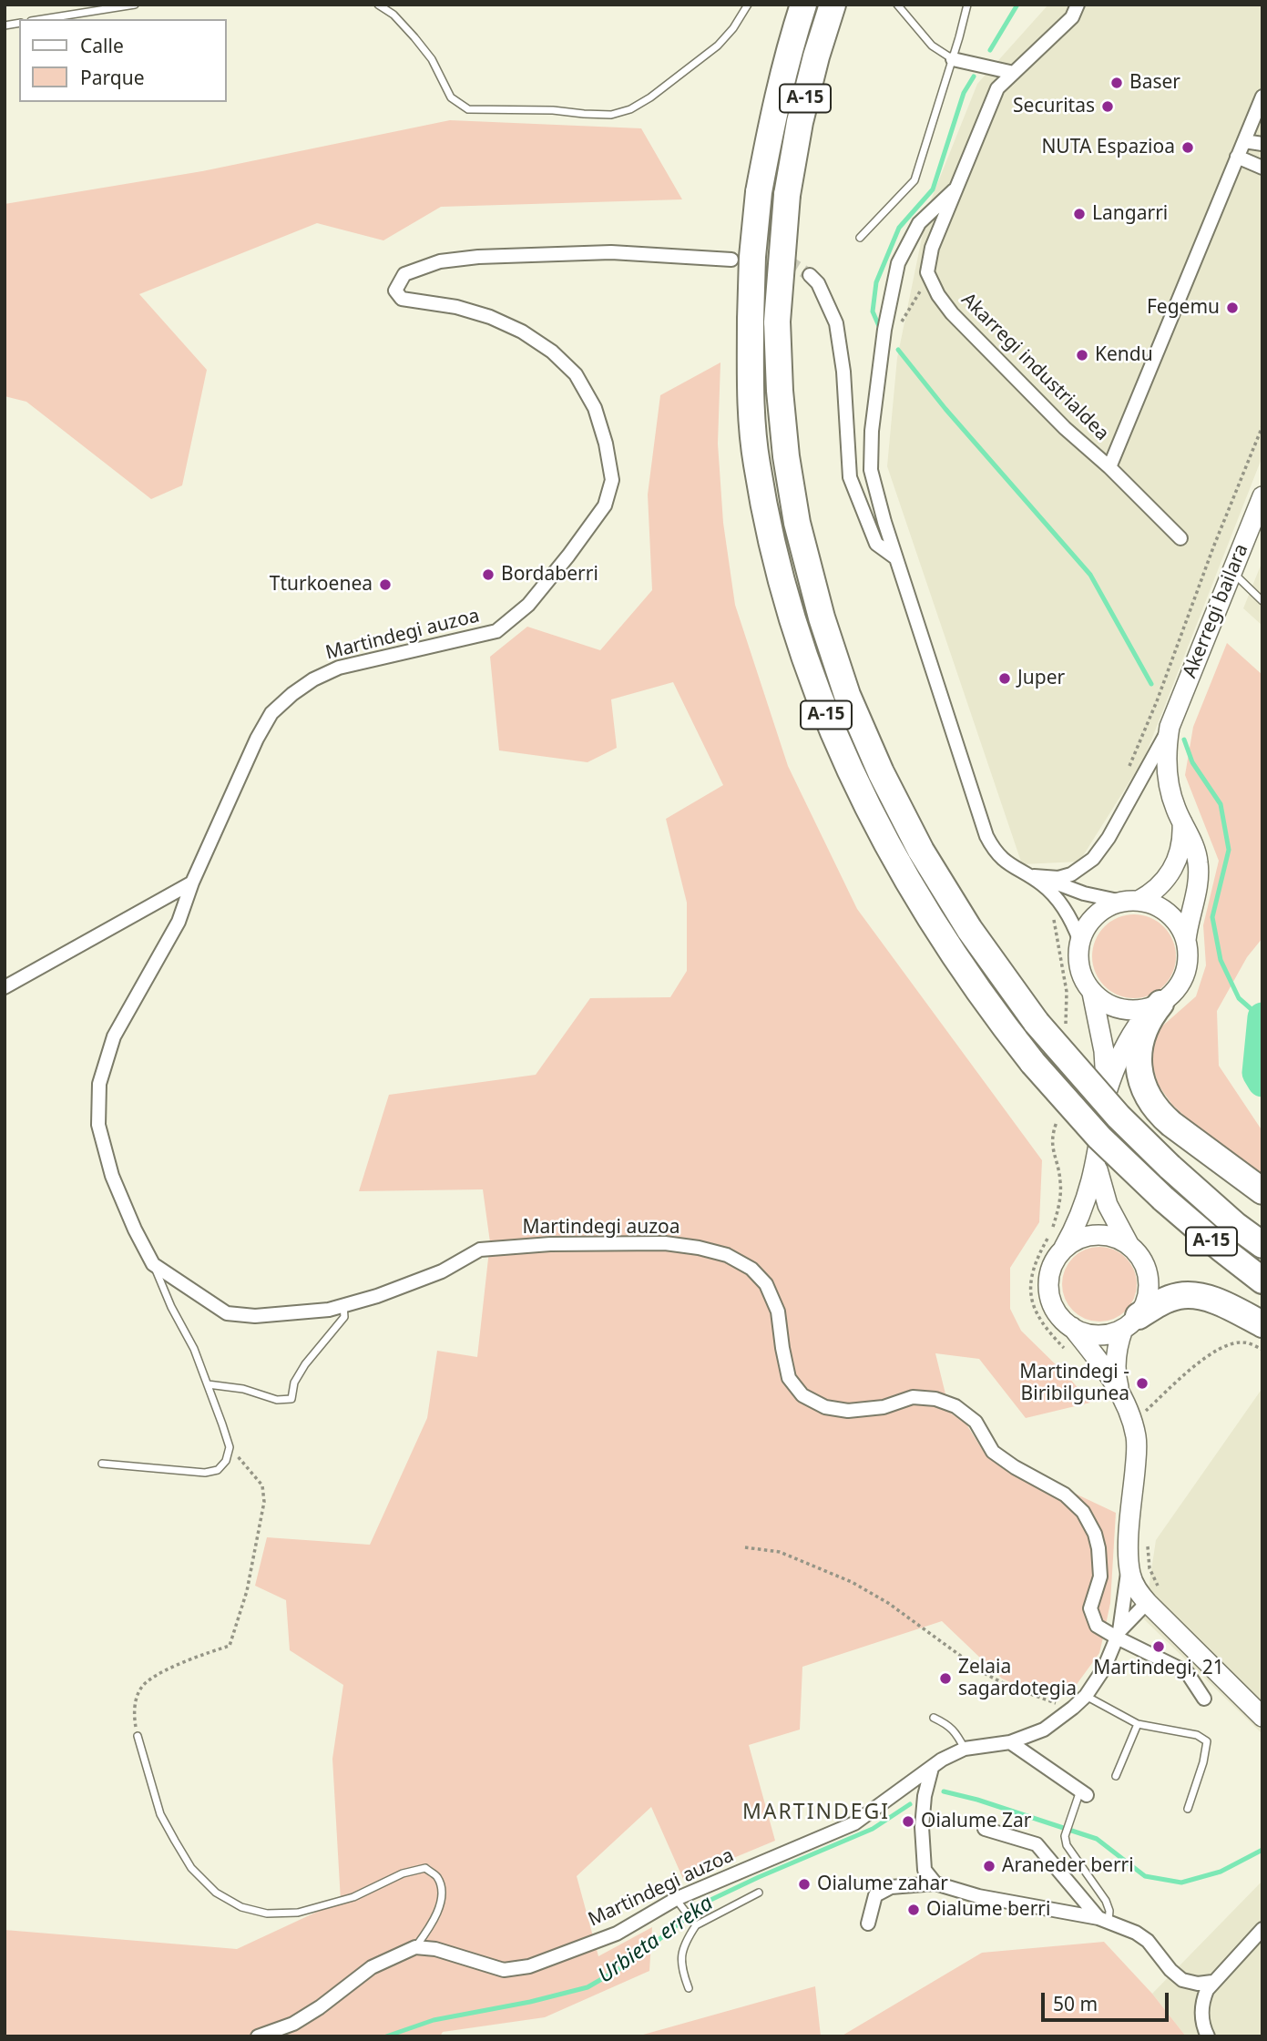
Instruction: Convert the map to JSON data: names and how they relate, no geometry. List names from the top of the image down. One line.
{"streets":{"highway":["A-15"],"main road":["Akerregi bailara"],"street":["Akarregi industrialdea","Martindegi auzoa"]},"districts":["MARTINDEGI"],"water":["Urbieta erreka"],"places":["Baser","Securitas","NUTA Espazioa","Langarri","Fegemu","Kendu","Bordaberri","Tturkoenea","Juper","Martindegi - Biribilgunea","Martindegi, 21","Zelaia sagardotegia","Oialume Zar","Araneder berri","Oialume zahar","Oialume berri"],"legend":["Calle","Parque"],"scale_bar":"50 m"}
